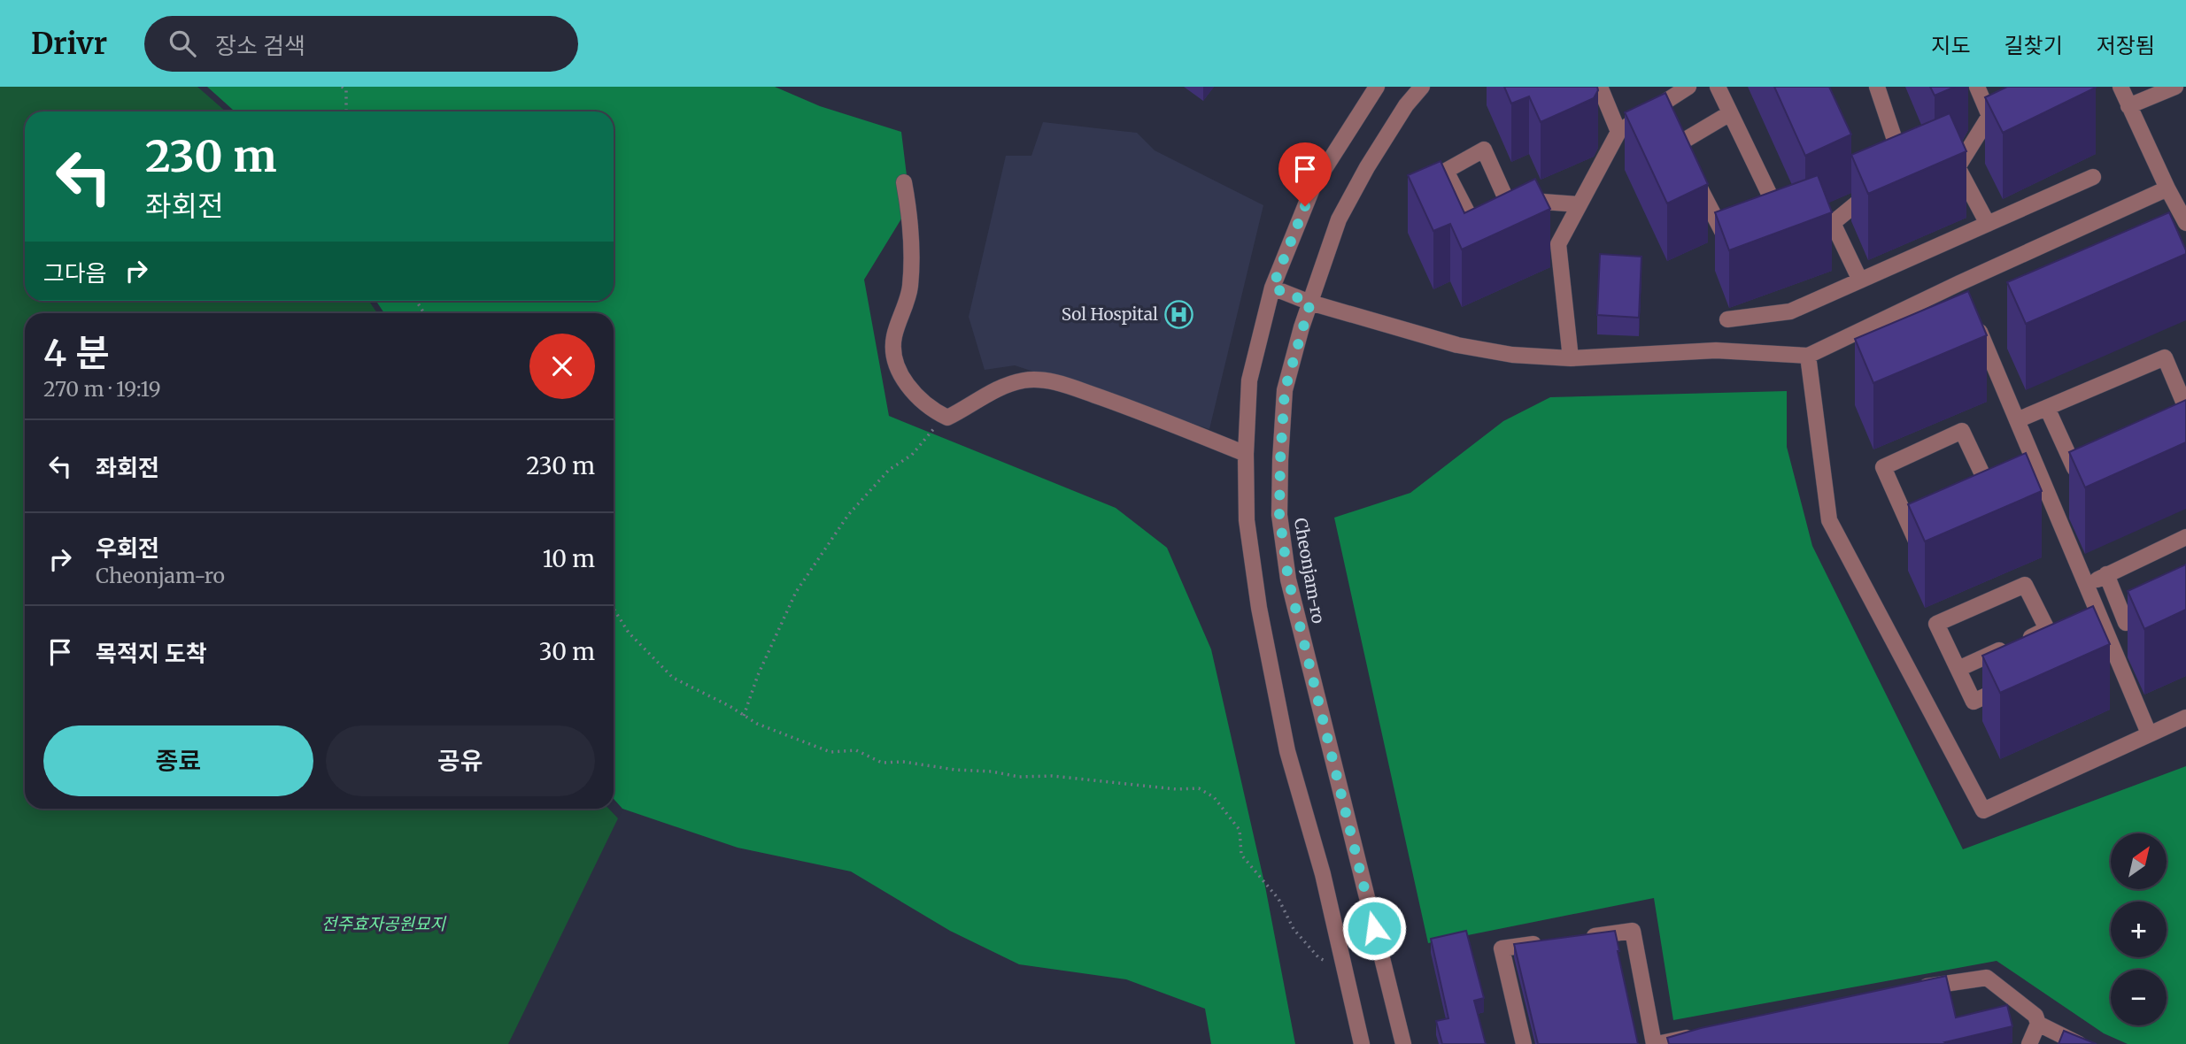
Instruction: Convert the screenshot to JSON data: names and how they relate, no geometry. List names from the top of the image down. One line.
{"streets":{"street":["Cheonjam-ro"]},"parks":["전주효자공원묘지"],"places":{"hospital":["Sol Hospital"]},"north":"top right","page":{"header":"Drivr","search":"장소 검색","nav":["지도","길찾기","저장됨"],"turn":["230 m","좌회전"],"then":"그다음","heading":["4 분","270 m · 19:19"],"list":[{"name":"좌회전","value":"230 m"},{"name":"우회전","note":"Cheonjam-ro","value":"10 m"},{"name":"목적지 도착","value":"30 m"}],"buttons":["종료","공유"],"map_buttons":["+","−"]}}
